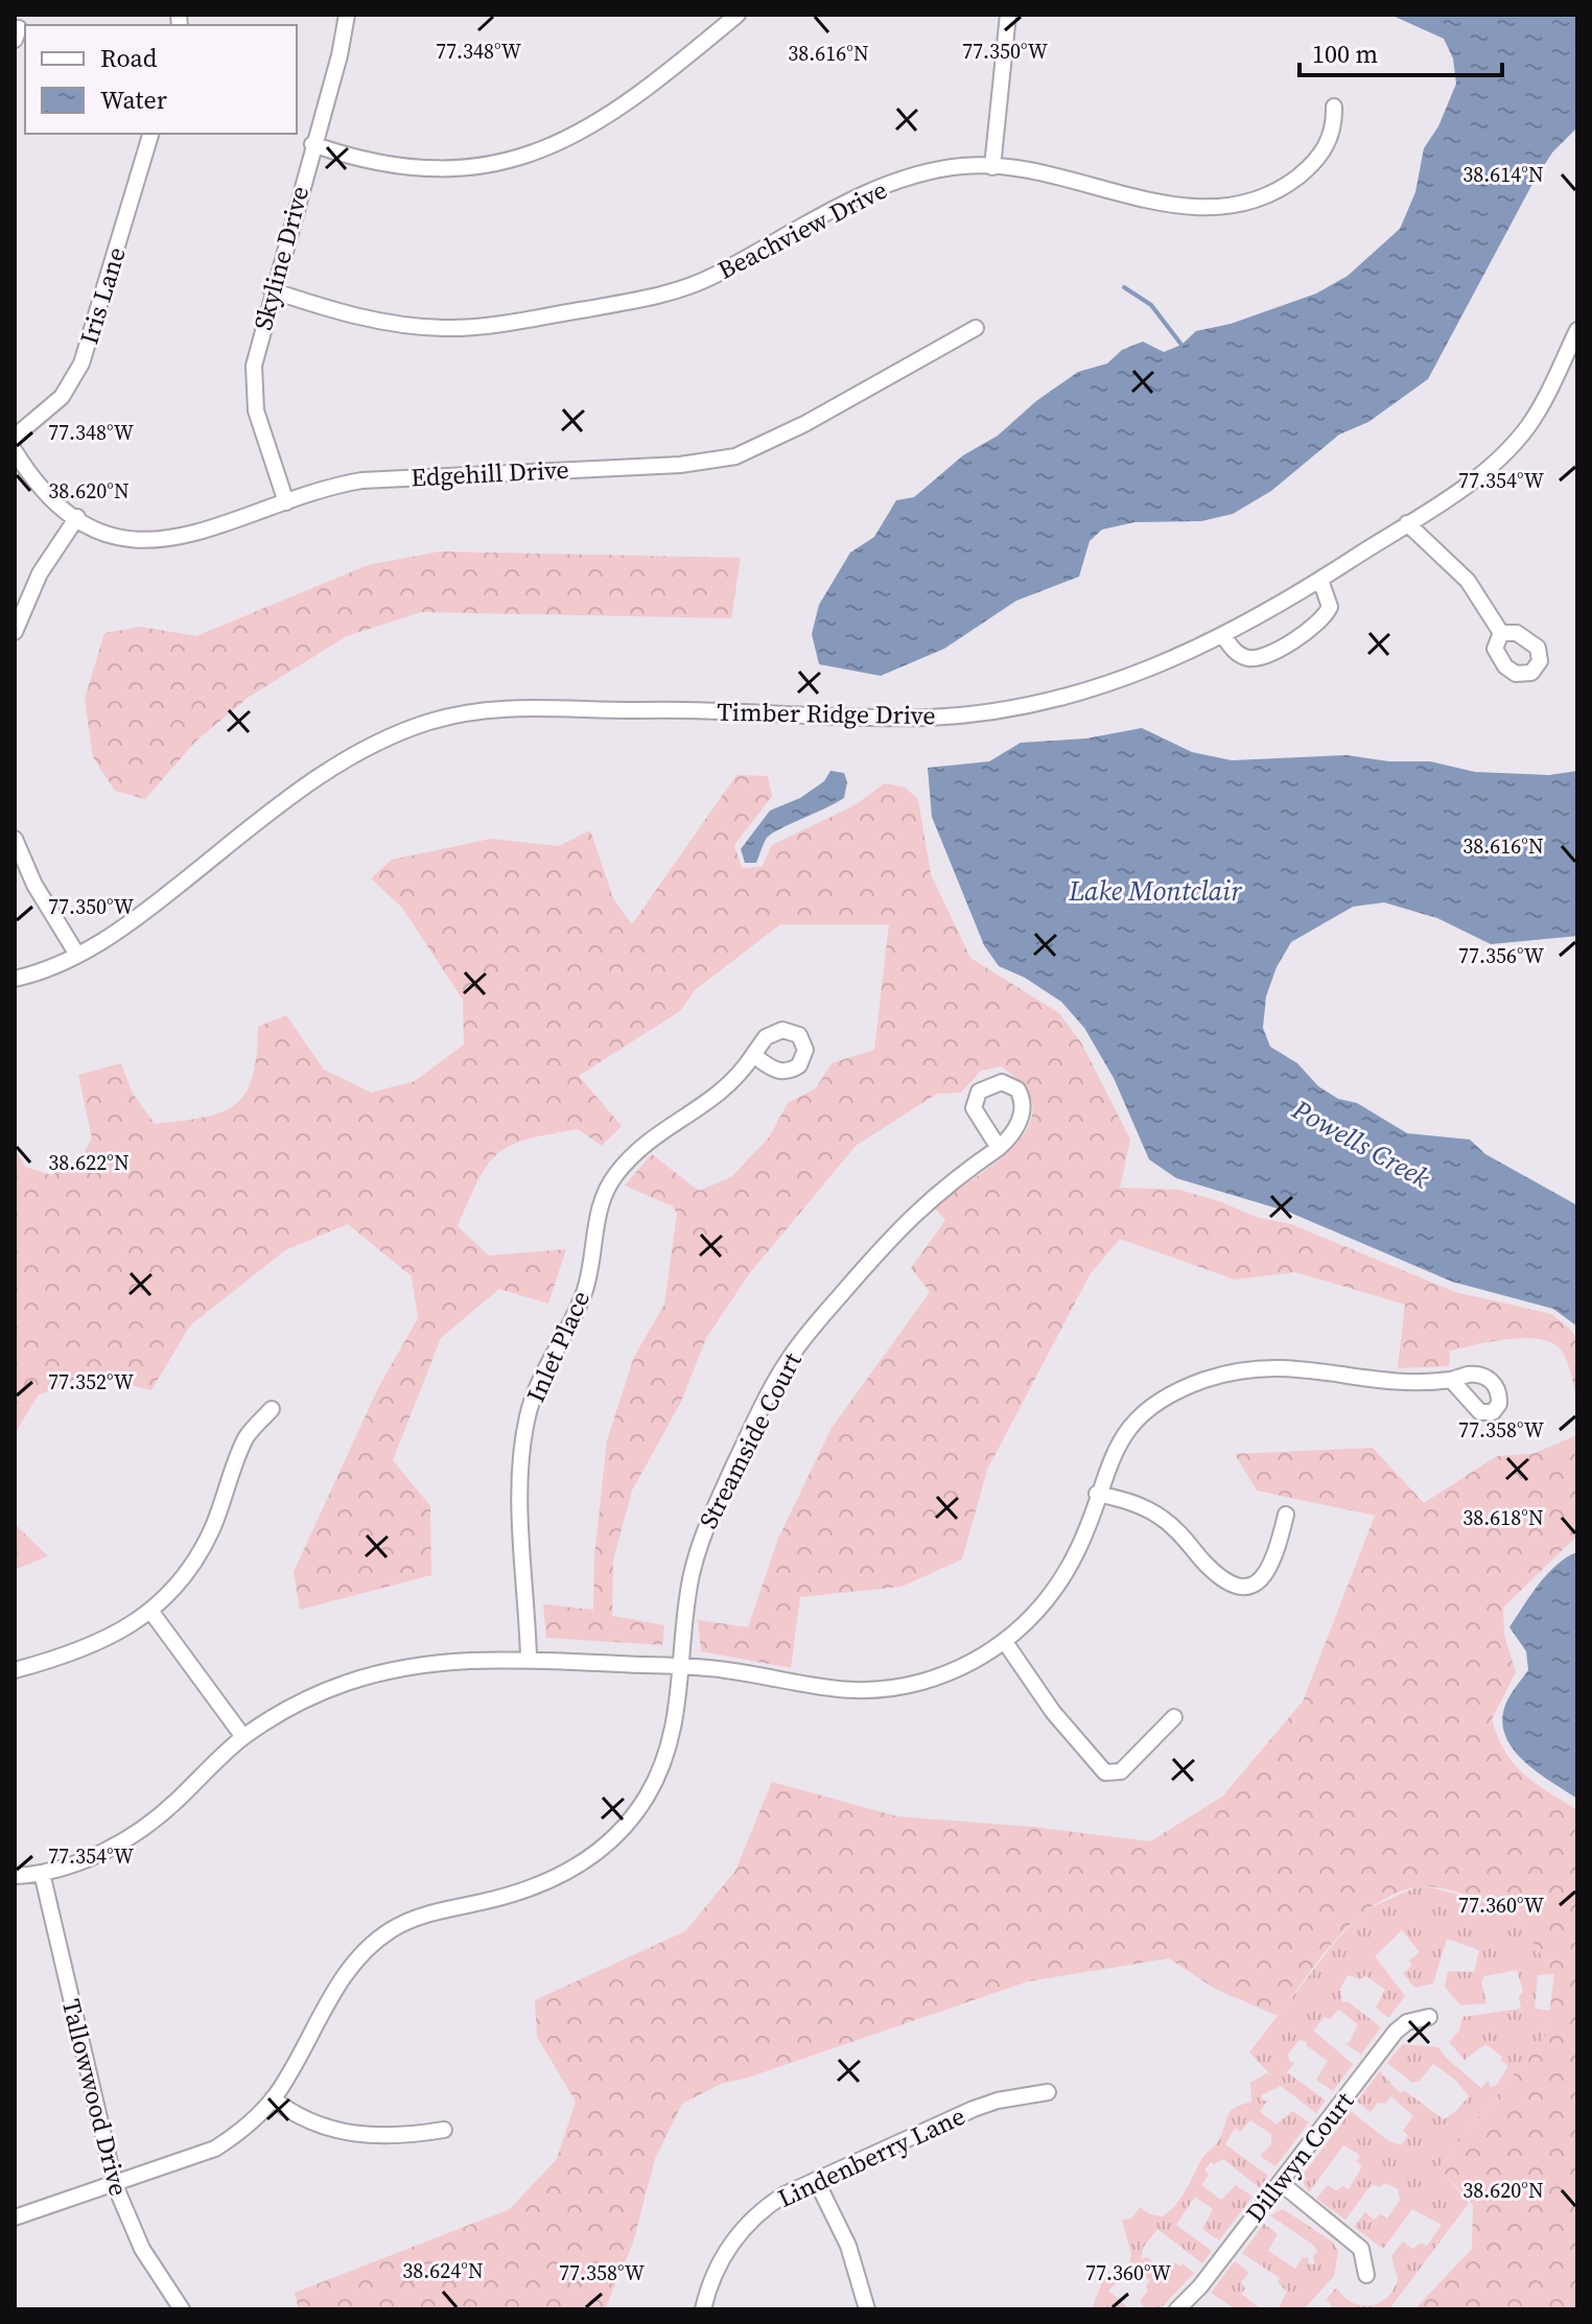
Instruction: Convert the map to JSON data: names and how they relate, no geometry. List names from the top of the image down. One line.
{"streets":{"street":["Beachview Drive","Skyline Drive","Iris Lane","Edgehill Drive","Timber Ridge Drive","Inlet Place","Streamside Court","Tallowwood Drive","Lindenberry Lane","Dillwyn Court"]},"crossings":[["Beachview Drive","Skyline Drive"],["Skyline Drive","Edgehill Drive"],["Streamside Court","Tallowwood Drive"]],"water":["Lake Montclair","Powells Creek"],"legend":["Road","Water"],"scale_bar":"100 m","coordinates":["77.348°W","77.350°W","38.616°N","38.614°N","77.354°W","38.620°N","77.356°W","38.622°N","77.352°W","77.358°W","38.618°N","77.360°W","38.624°N"]}
